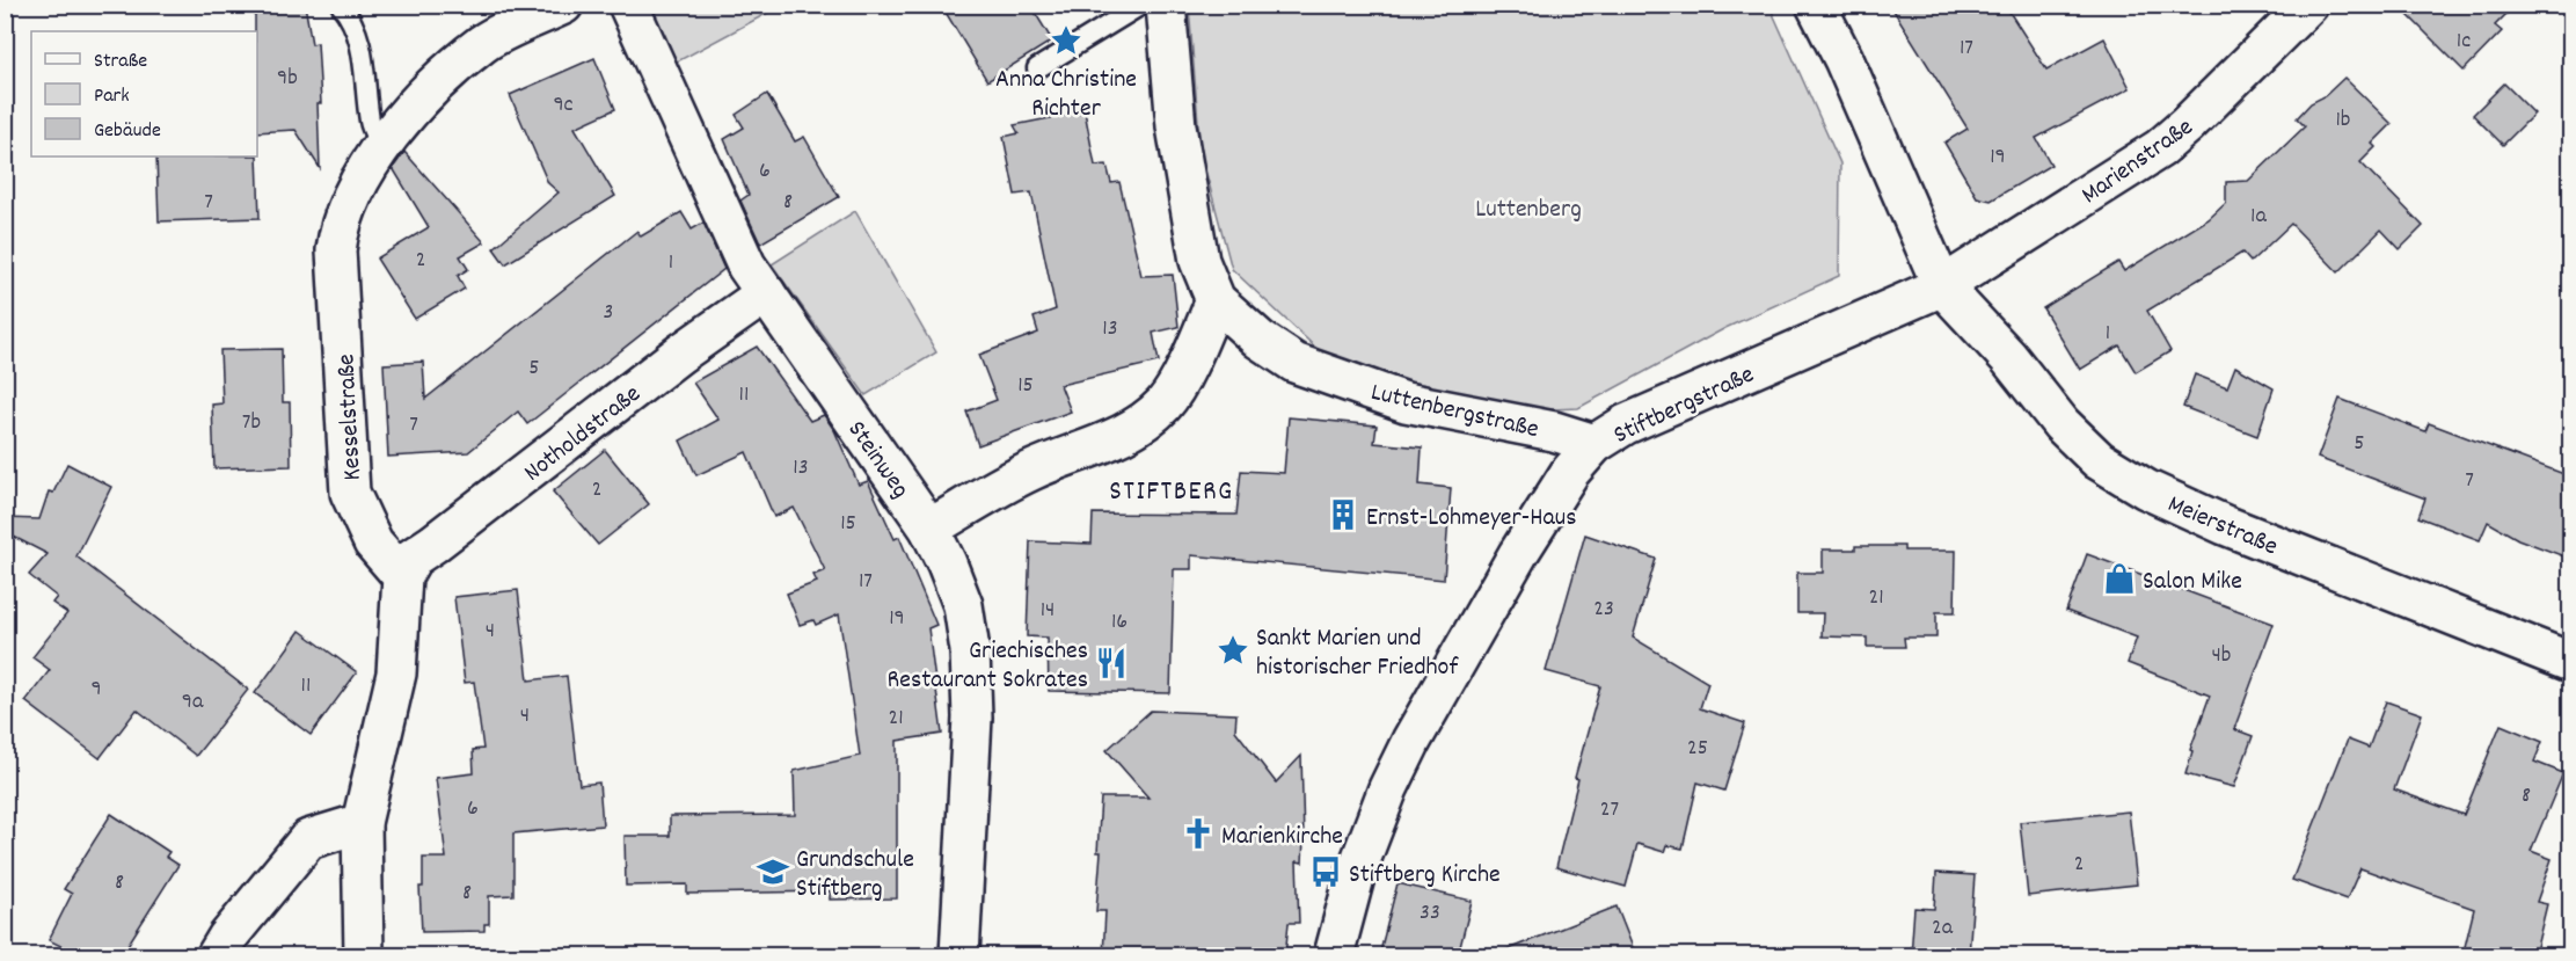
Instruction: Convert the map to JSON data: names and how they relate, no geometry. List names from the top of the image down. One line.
{"streets":{"street":["Marienstraße","Stiftbergstraße","Luttenbergstraße","Kesselstraße","Notholdstraße","Steinweg","Meierstraße"]},"crossings":[["Marienstraße","Stiftbergstraße"],["Marienstraße","Meierstraße"],["Stiftbergstraße","Luttenbergstraße"],["Stiftbergstraße","Meierstraße"],["Kesselstraße","Notholdstraße"],["Notholdstraße","Steinweg"]],"districts":["STIFTBERG"],"parks":["Luttenberg"],"places":{"place":["Anna Christine Richter","Sankt Marien und historischer Friedhof"],"building":["Ernst-Lohmeyer-Haus"],"shop":["Salon Mike"],"restaurant":["Griechisches Restaurant Sokrates"],"church":["Marienkirche"],"school or university":["Grundschule Stiftberg"],"bus stop":["Stiftberg Kirche"]},"house_numbers":["1c","17","9b","9c","1b","19","6","7","8","1a","2","1","3","13","1","5","15","11","7b","7","5","13","7","2","15","17","21","23","14","19","16","4","4b","11","9","9a","4","21","25","8","6","27","2","8","8","33","2a"],"legend":["Straße","Park","Gebäude"]}
